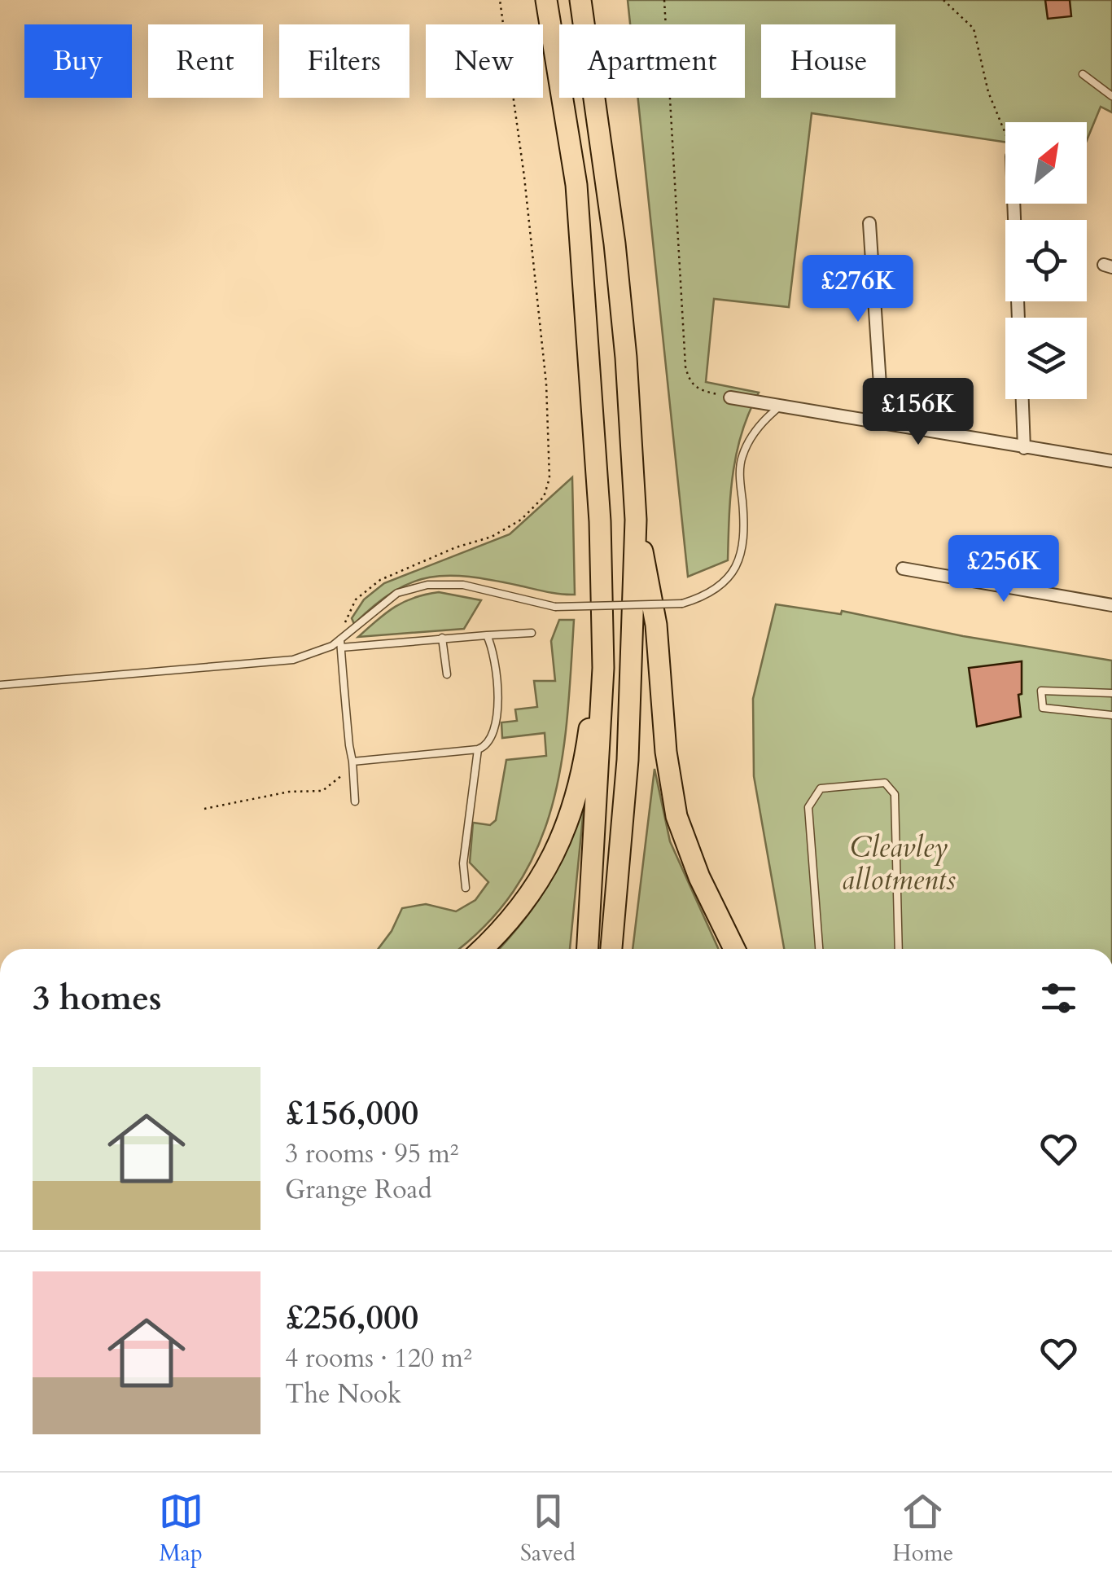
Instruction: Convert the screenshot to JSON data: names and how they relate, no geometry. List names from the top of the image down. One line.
{"parks":["Cleavley allotments"],"north":"top right","page":{"chip":["Buy","Rent","Filters","New","Apartment","House"],"price":["£276K","£156K","£256K"],"heading":"3 homes","list":[{"name":"£156,000","note":"3 rooms · 95 m² · Grange Road"},{"name":"£256,000","note":"4 rooms · 120 m² · The Nook"}],"tabs":["Map","Saved","Home"]}}
